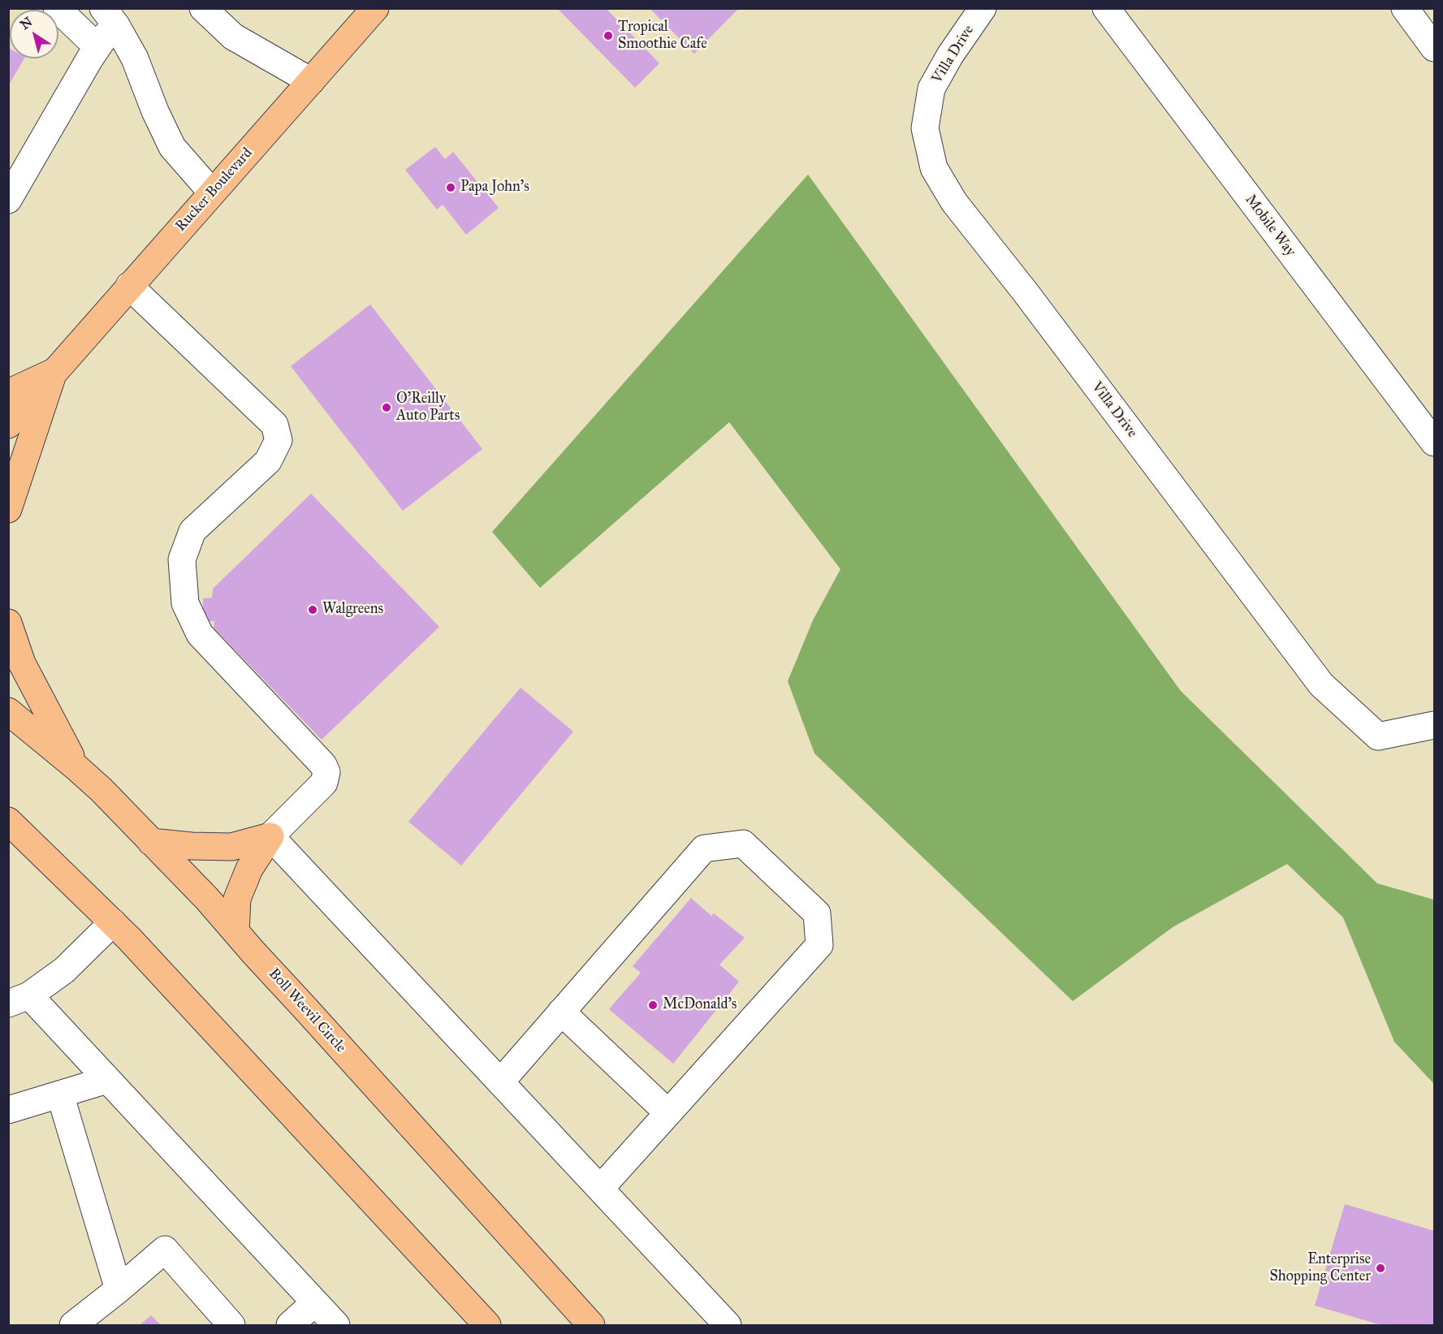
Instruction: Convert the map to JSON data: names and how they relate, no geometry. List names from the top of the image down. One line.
{"streets":{"main road":["Rucker Boulevard","Boll Weevil Circle"],"street":["Villa Drive","Mobile Way"]},"places":["Tropical Smoothie Cafe","Papa John's","O'Reilly Auto Parts","Walgreens","McDonald's","Enterprise Shopping Center"],"north":"top left"}
